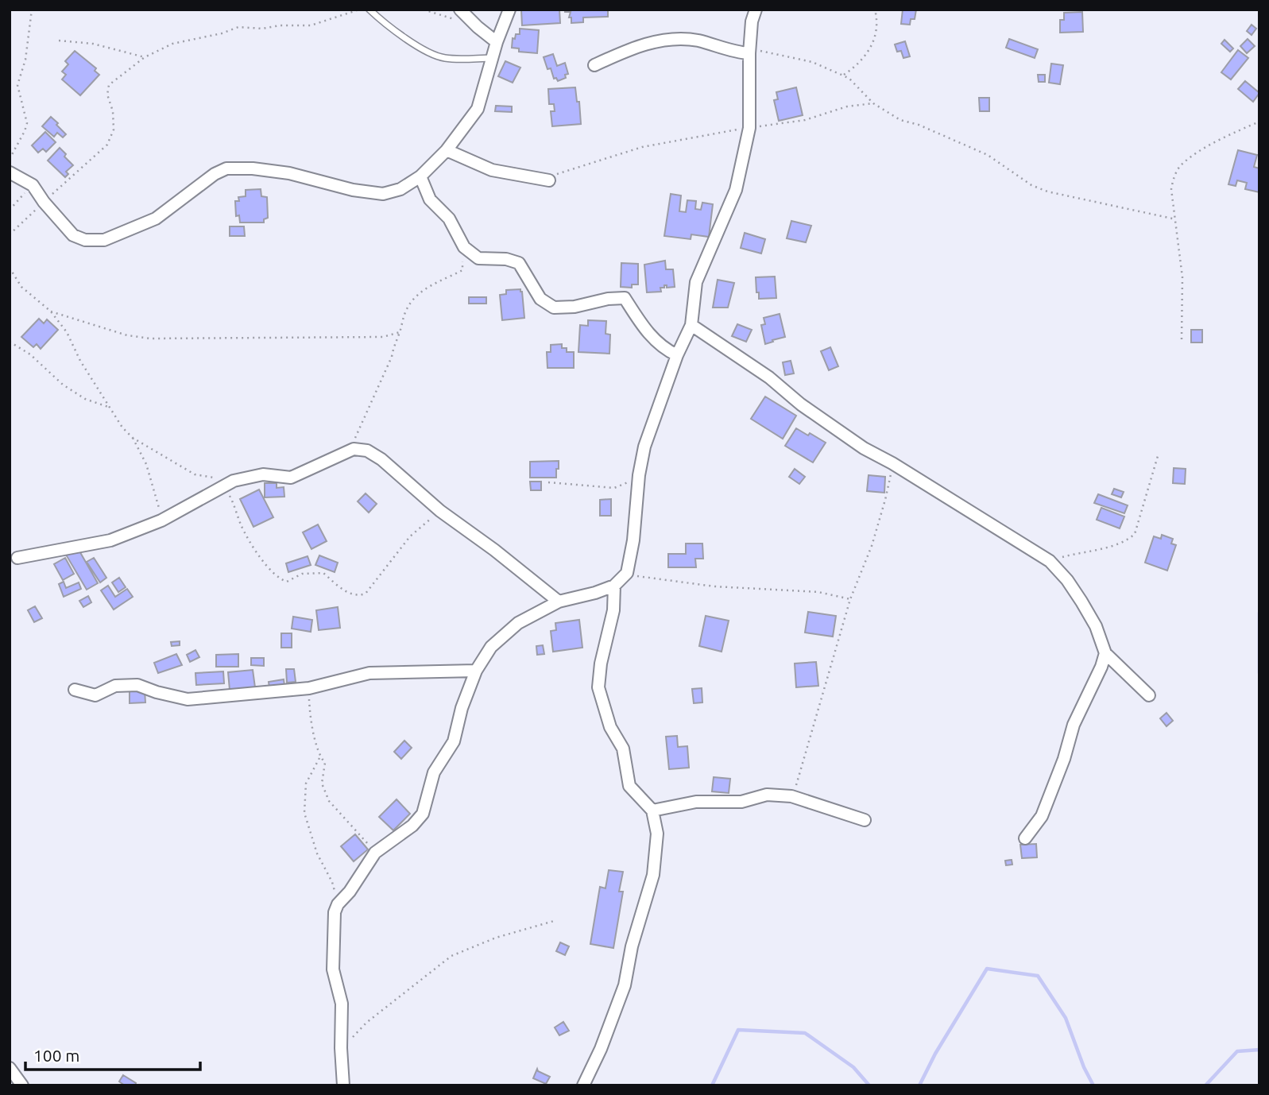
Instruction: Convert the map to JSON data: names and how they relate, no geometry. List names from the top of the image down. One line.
{"scale_bar":"100 m"}
